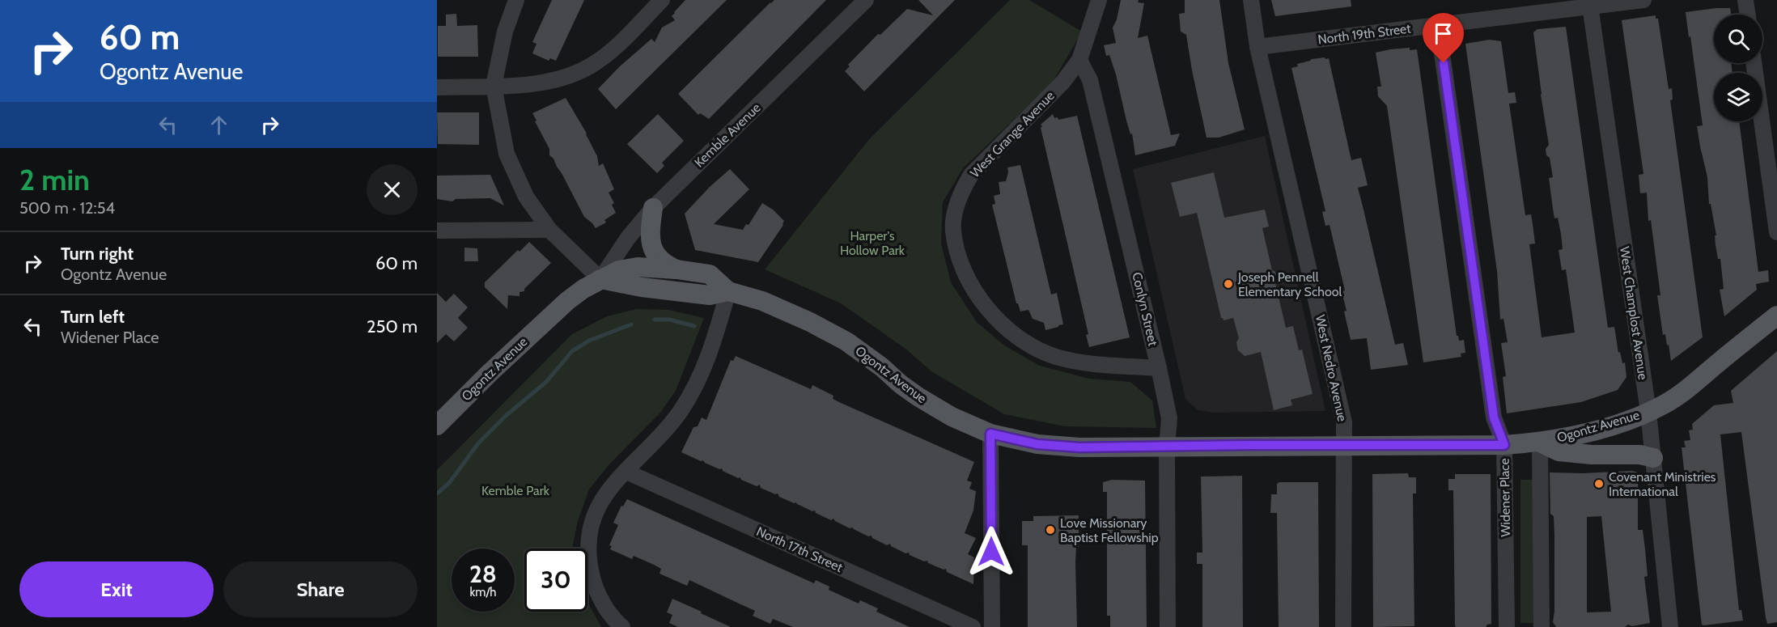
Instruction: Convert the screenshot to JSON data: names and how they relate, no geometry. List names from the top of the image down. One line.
{"streets":{"main road":["Ogontz Avenue"],"street":["North 19th Street","West Grange Avenue","Kemble Avenue","Conlyn Street","West Champlost Avenue","West Nedro Avenue","Widener Place","North 17th Street"]},"crossings":[["North 19th Street","West Champlost Avenue"],["North 19th Street","West Nedro Avenue"],["North 19th Street","Widener Place"],["West Grange Avenue","Conlyn Street"],["Kemble Avenue","Ogontz Avenue"],["Conlyn Street","Ogontz Avenue"],["West Champlost Avenue","Ogontz Avenue"],["West Nedro Avenue","Ogontz Avenue"],["Ogontz Avenue","Widener Place"]],"parks":["Harper's Hollow Park","Kemble Park"],"places":["Joseph Pennell Elementary School","Covenant Ministries International","Love Missionary Baptist Fellowship"],"page":{"turn":["60 m","Ogontz Avenue"],"heading":["2 min","500 m · 12:54"],"list":[{"name":"Turn right","note":"Ogontz Avenue","value":"60 m"},{"name":"Turn left","note":"Widener Place","value":"250 m"}],"speed":"28 km/h","limit":"30","buttons":["Exit","Share"]}}
